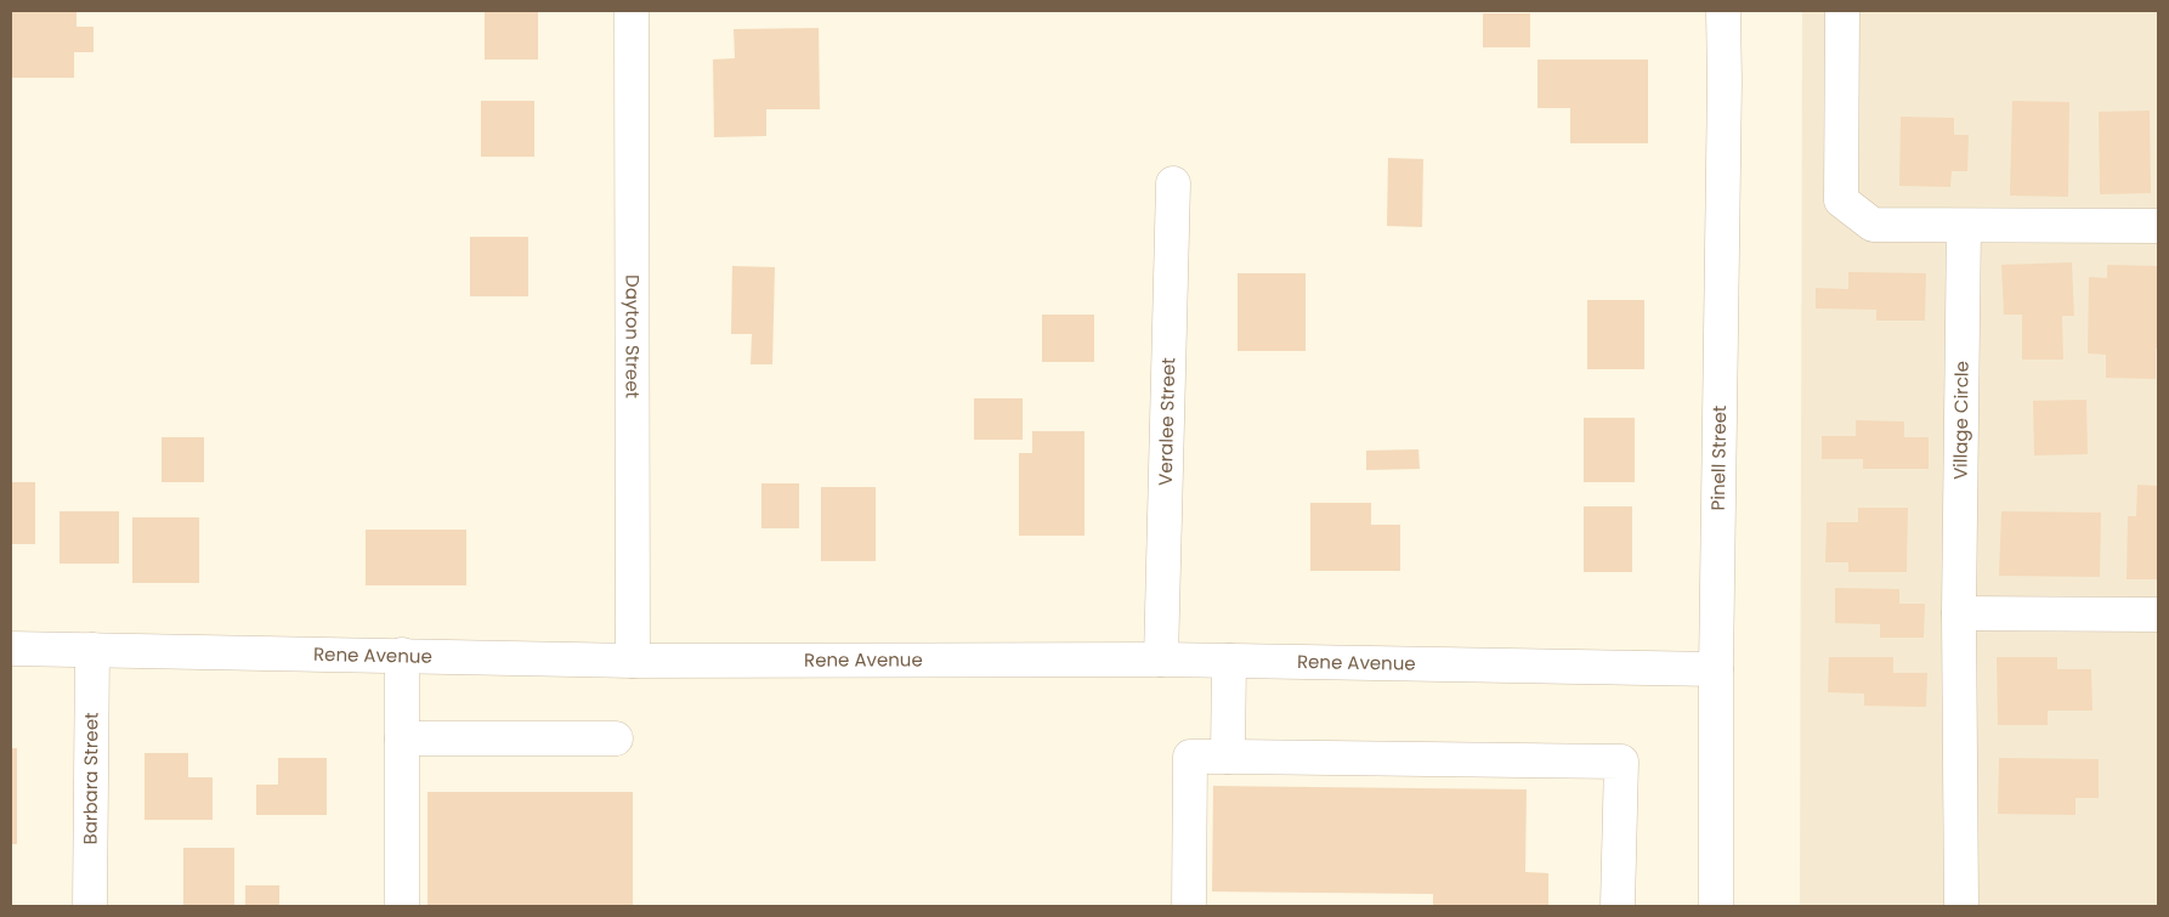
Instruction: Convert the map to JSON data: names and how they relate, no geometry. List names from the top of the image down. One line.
{"streets":{"street":["Dayton Street","Village Circle","Veralee Street","Pinell Street","Rene Avenue","Barbara Street"]},"crossings":[["Dayton Street","Rene Avenue"],["Veralee Street","Rene Avenue"],["Pinell Street","Rene Avenue"],["Rene Avenue","Barbara Street"]]}
